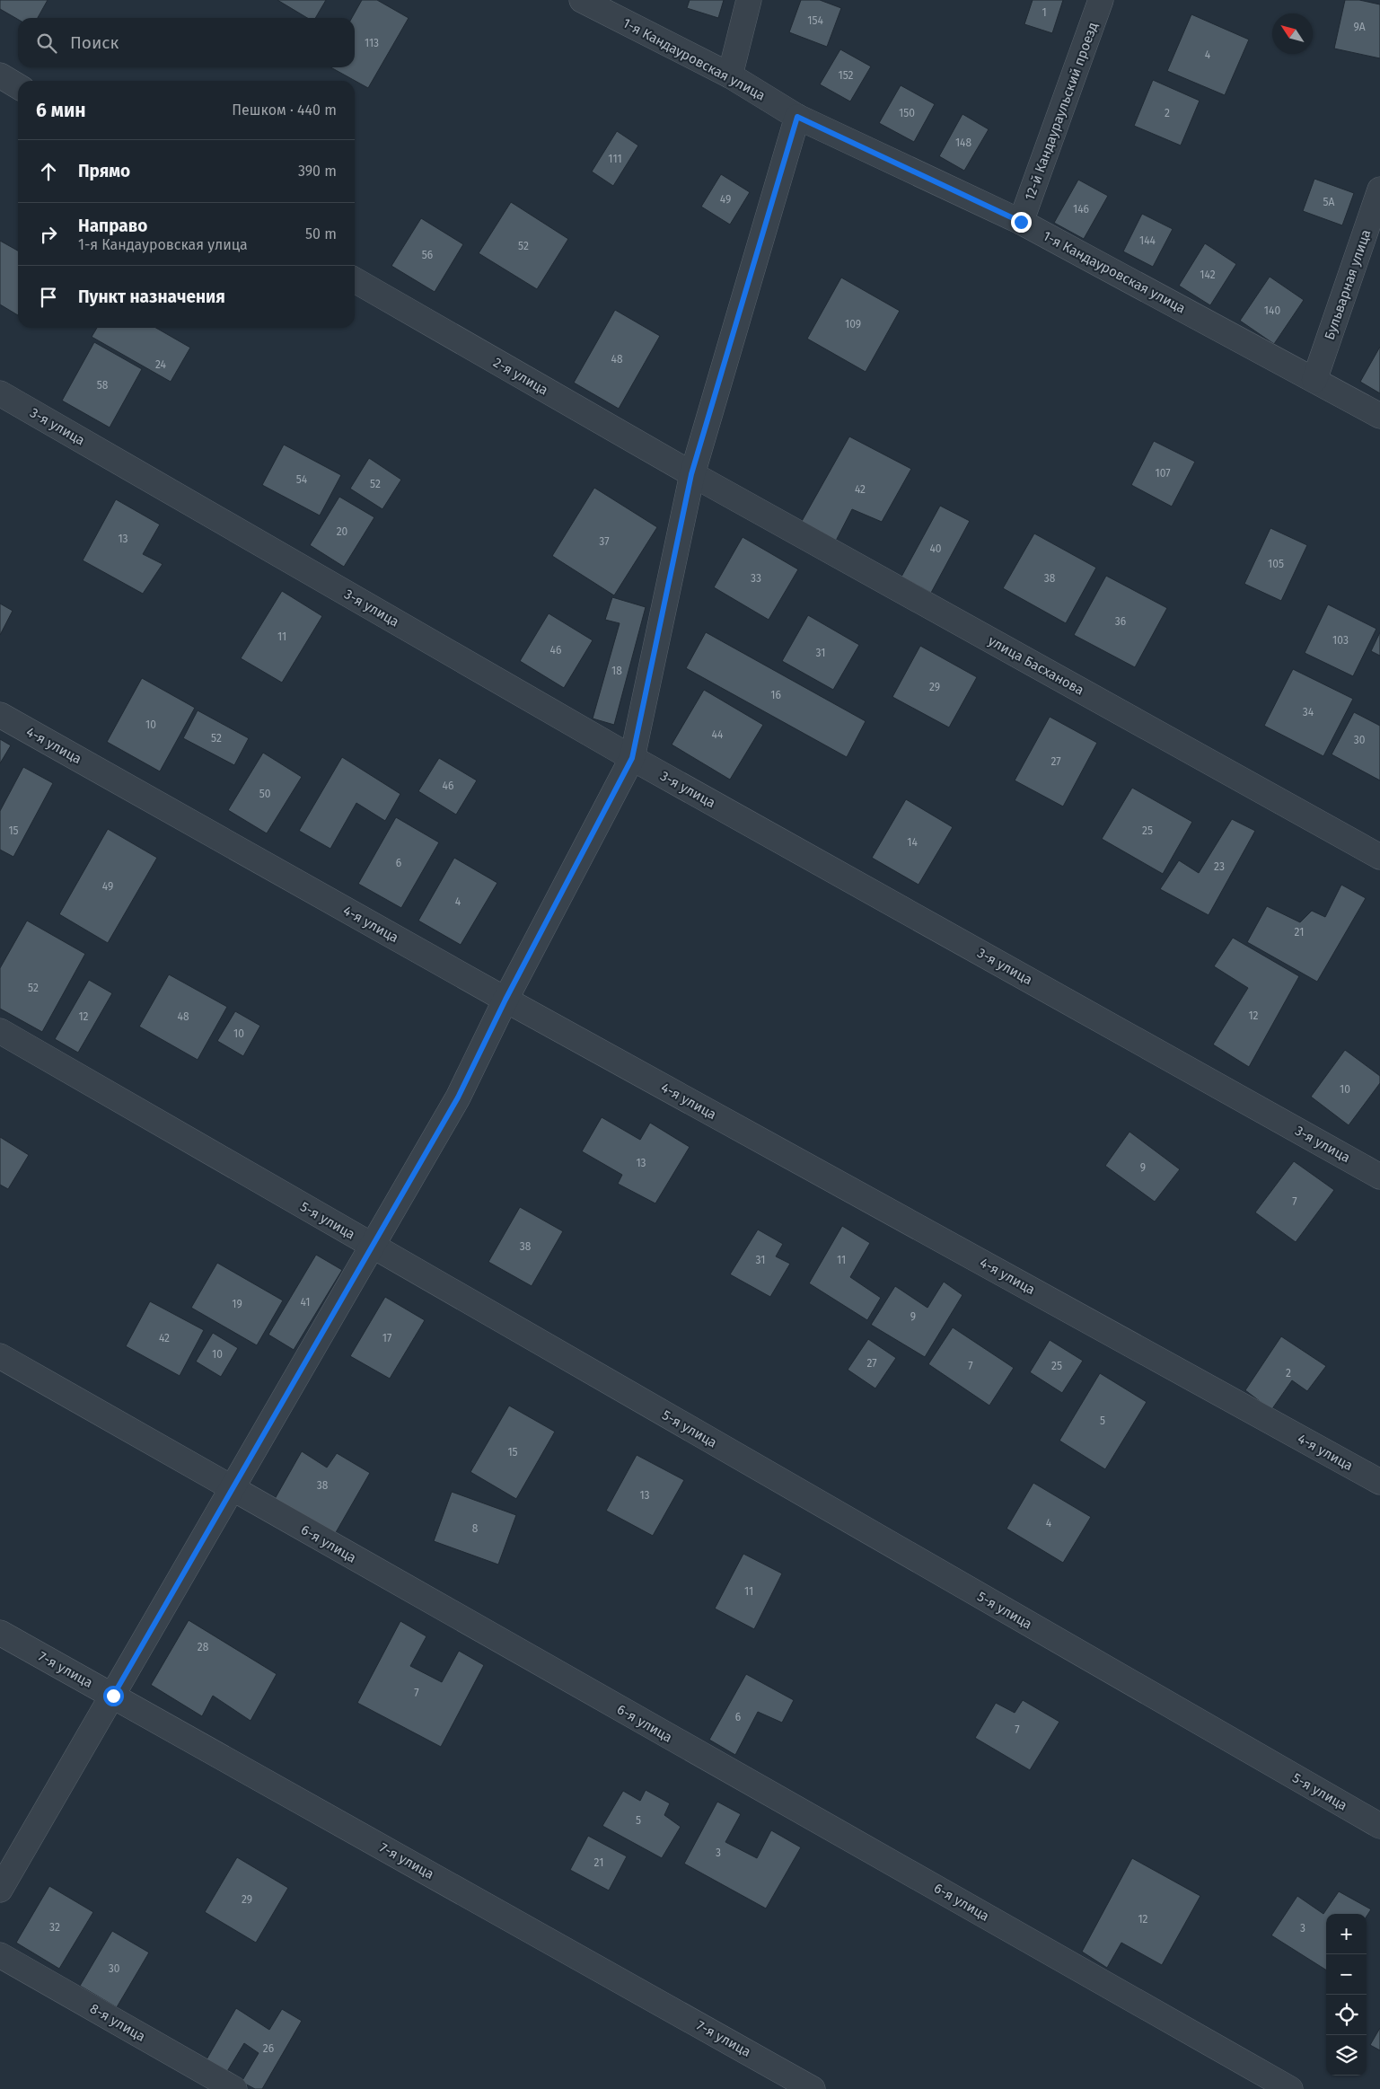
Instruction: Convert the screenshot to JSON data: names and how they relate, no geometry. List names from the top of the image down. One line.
{"streets":{"street":["1-я Кандауровская улица","12-й Кандаураульский проезд","Бульварная улица","2-я улица","3-я улица","улица Басханова","4-я улица","5-я улица","6-я улица","7-я улица","8-я улица"]},"crossings":[["1-я Кандауровская улица","12-й Кандаураульский проезд"],["1-я Кандауровская улица","Бульварная улица"],["2-я улица","улица Басханова"]],"house_numbers":["1","154","9А","113","4","152","150","2","148","111","49","5А","146","144","52","56","142","140","109","48","24","58","107","54","52","42","20","13","37","40","105","33","38","36","11","103","46","31","18","29","16","34","10","44","52","30","27","46","50","15","25","14","6","23","49","4","21","52","12","12","48","10","10","13","9","7","38","31","11","41","19","9","42","17","10","27","7","25","2","5","15","38","13","4","8","11","28","7","6","7","5","3","21","29","12","32","3","30","26"],"north":"top left","page":{"search":"Поиск","heading":["6 мин","Пешком · 440 m"],"list":[["Прямо","390 m"],["Направо","1-я Кандауровская улица","50 m"],"Пункт назначения"],"map_buttons":["+","−"]}}
